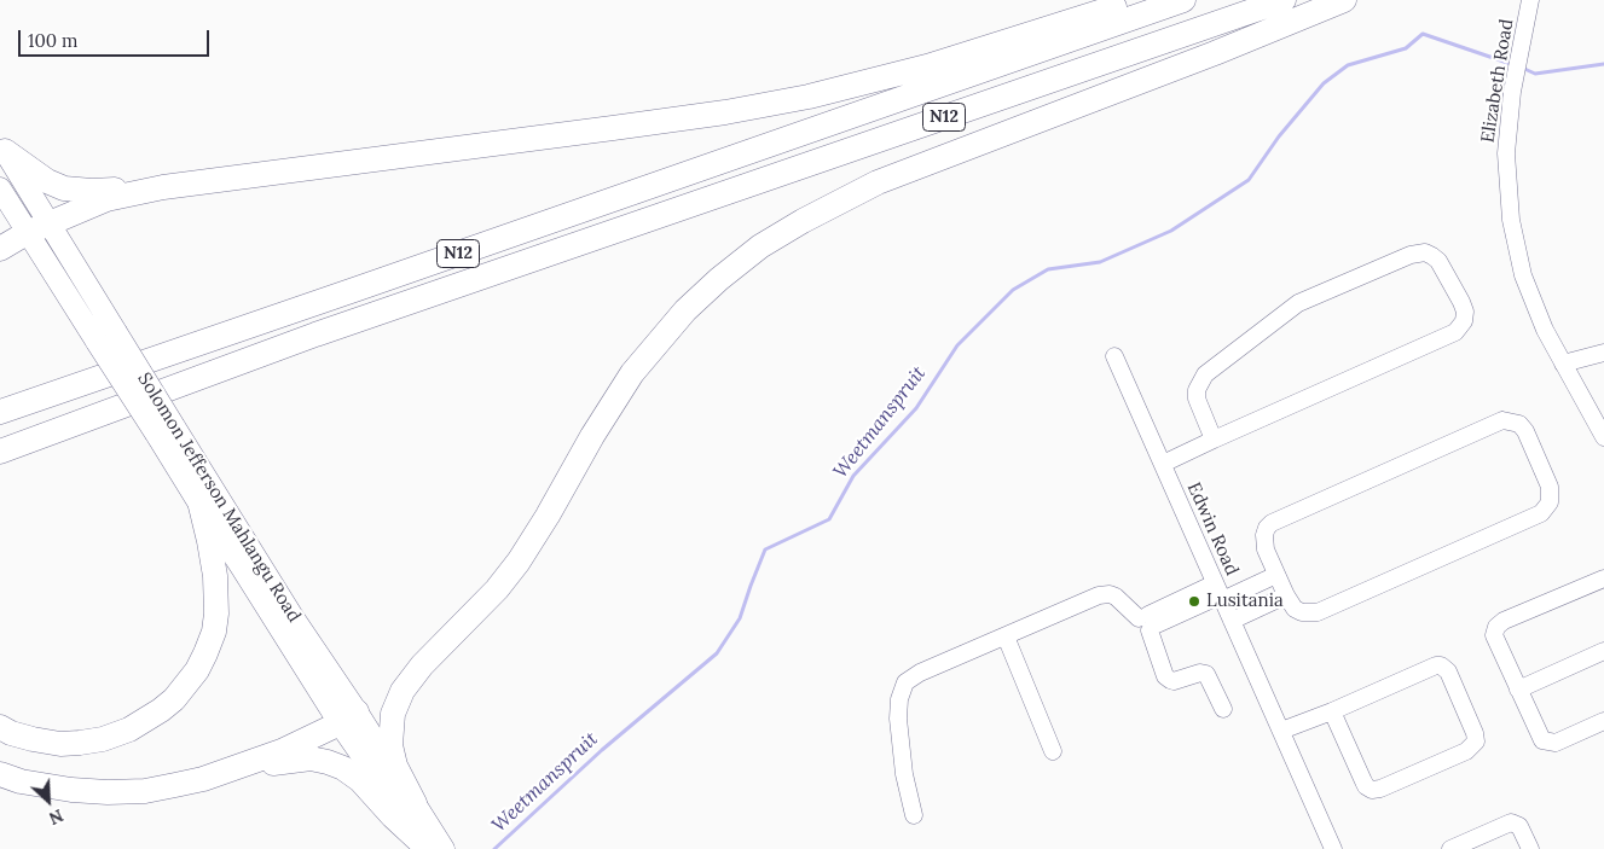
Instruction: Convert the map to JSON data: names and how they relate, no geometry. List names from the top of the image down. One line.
{"streets":{"highway":["N12"],"main road":["Solomon Jefferson Mahlangu Road"],"street":["Elizabeth Road","Edwin Road"]},"water":["Weetmanspruit"],"places":["Lusitania"],"scale_bar":"100 m","north":"bottom right"}
